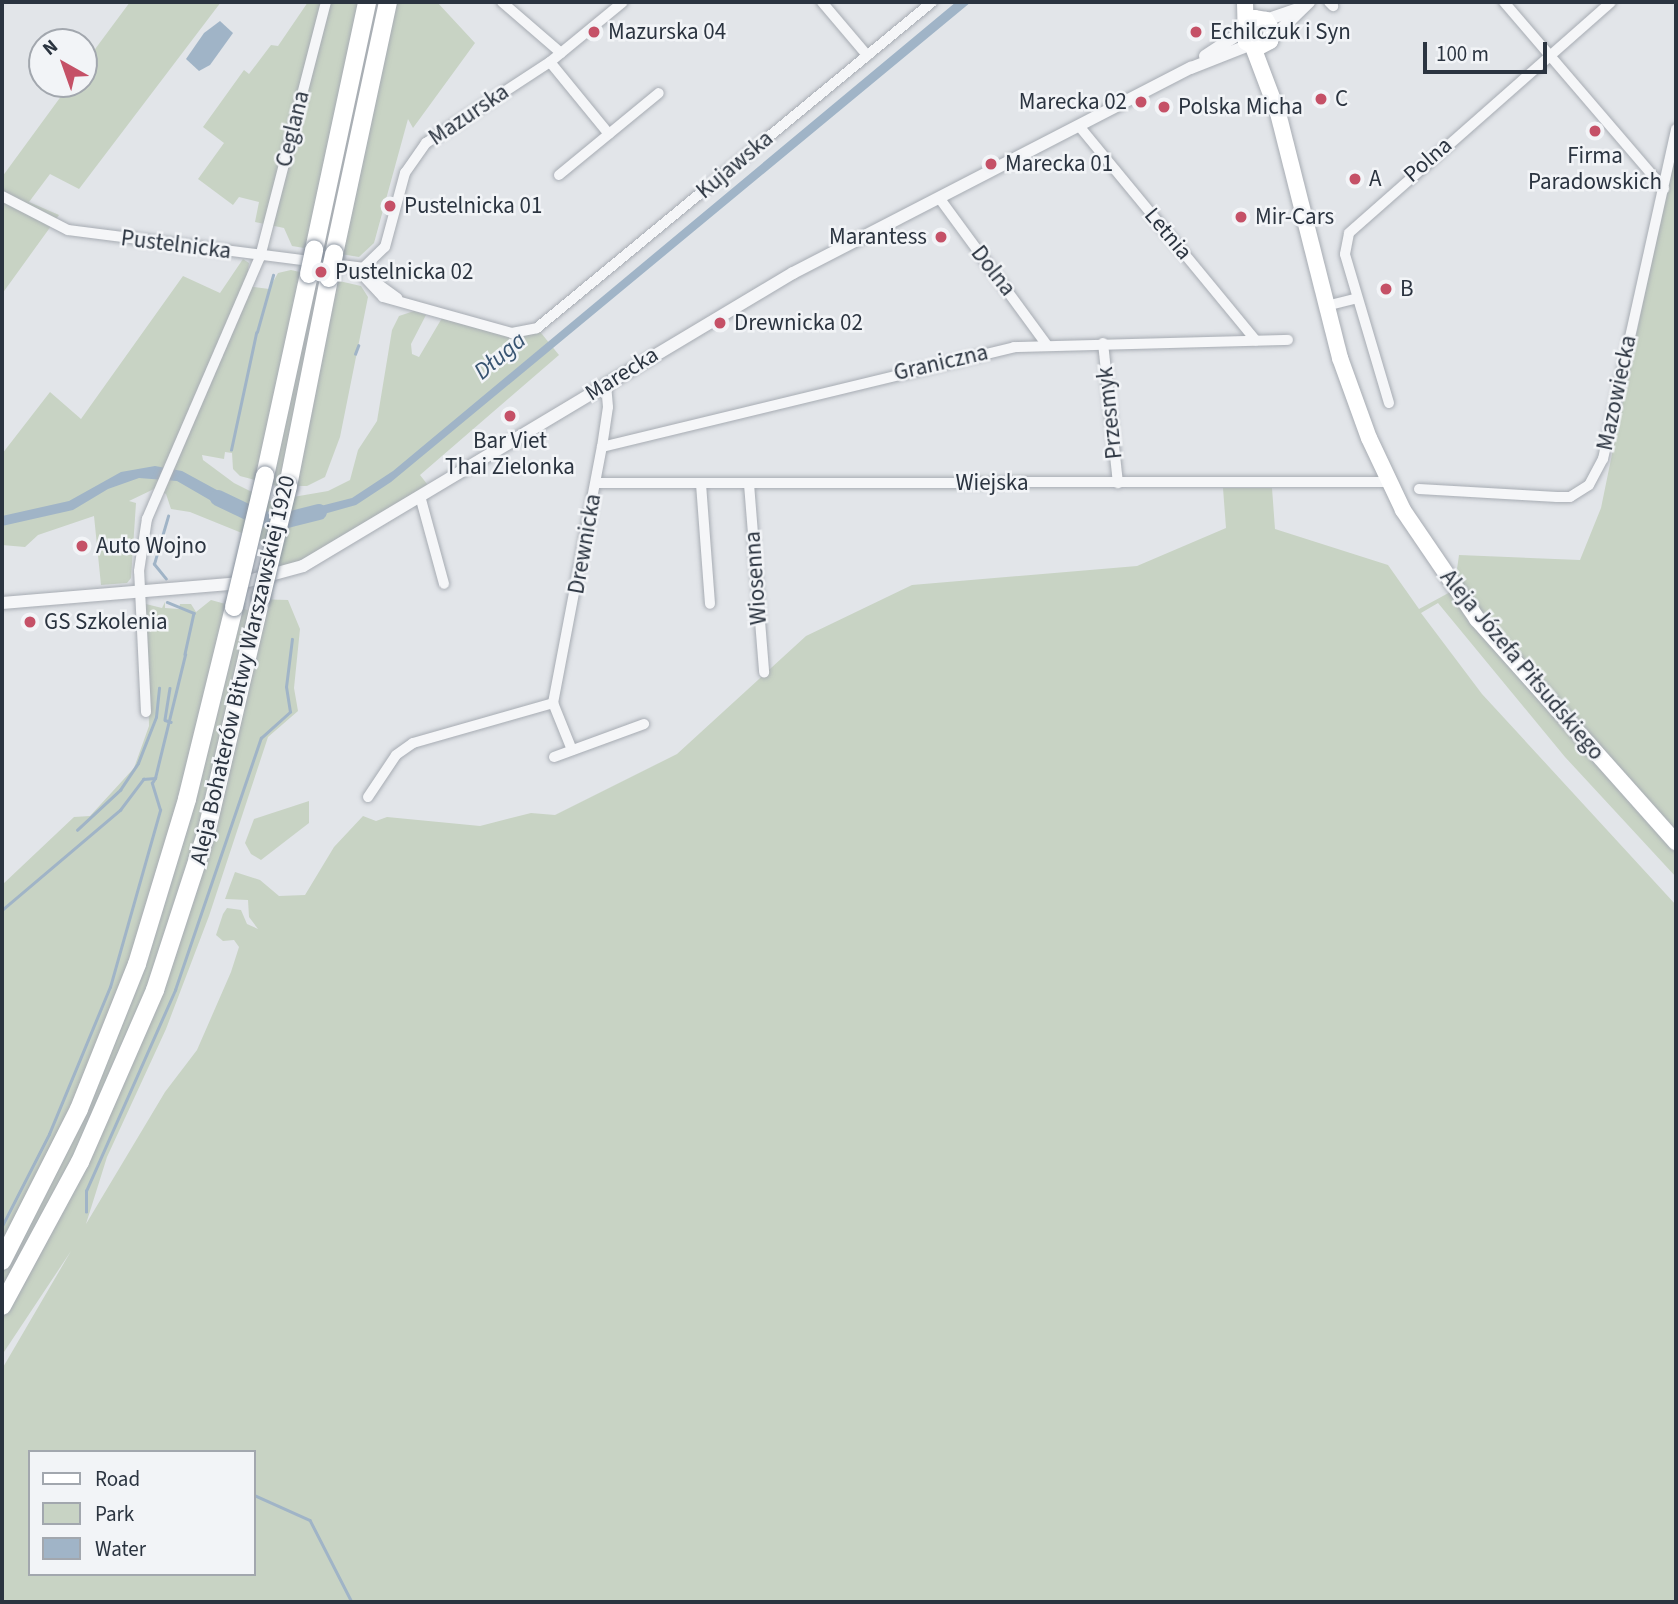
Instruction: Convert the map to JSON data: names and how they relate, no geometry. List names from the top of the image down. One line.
{"streets":{"highway":["Aleja Bohaterów Bitwy Warszawskiej 1920"],"main road":["Aleja Józefa Piłsudskiego"],"street":["Mazurska","Ceglana","Polna","Kujawska","Letnia","Pustelnicka","Dolna","Graniczna","Marecka","Mazowiecka","Przesmyk","Wiejska","Drewnicka","Wiosenna"]},"crossings":[["Mazurska","Kujawska"],["Mazurska","Pustelnicka"],["Ceglana","Pustelnicka"],["Ceglana","Marecka"],["Kujawska","Pustelnicka"],["Letnia","Graniczna"],["Letnia","Marecka"],["Dolna","Graniczna"],["Dolna","Marecka"],["Graniczna","Przesmyk"],["Graniczna","Drewnicka"],["Marecka","Drewnicka"],["Marecka","Aleja Józefa Piłsudskiego"],["Przesmyk","Wiejska"],["Wiejska","Drewnicka"],["Wiejska","Wiosenna"],["Wiejska","Aleja Józefa Piłsudskiego"]],"water":["Długa"],"places":["Mazurska 04","Echilczuk i Syn","C","Marecka 02","Polska Micha","Firma Paradowskich","Marecka 01","A","Pustelnicka 01","Mir-Cars","Marantess","Pustelnicka 02","B","Drewnicka 02","Bar Viet Thai Zielonka","Auto Wojno","GS Szkolenia"],"legend":["Road","Park","Water"],"scale_bar":"100 m","north":"top left"}
